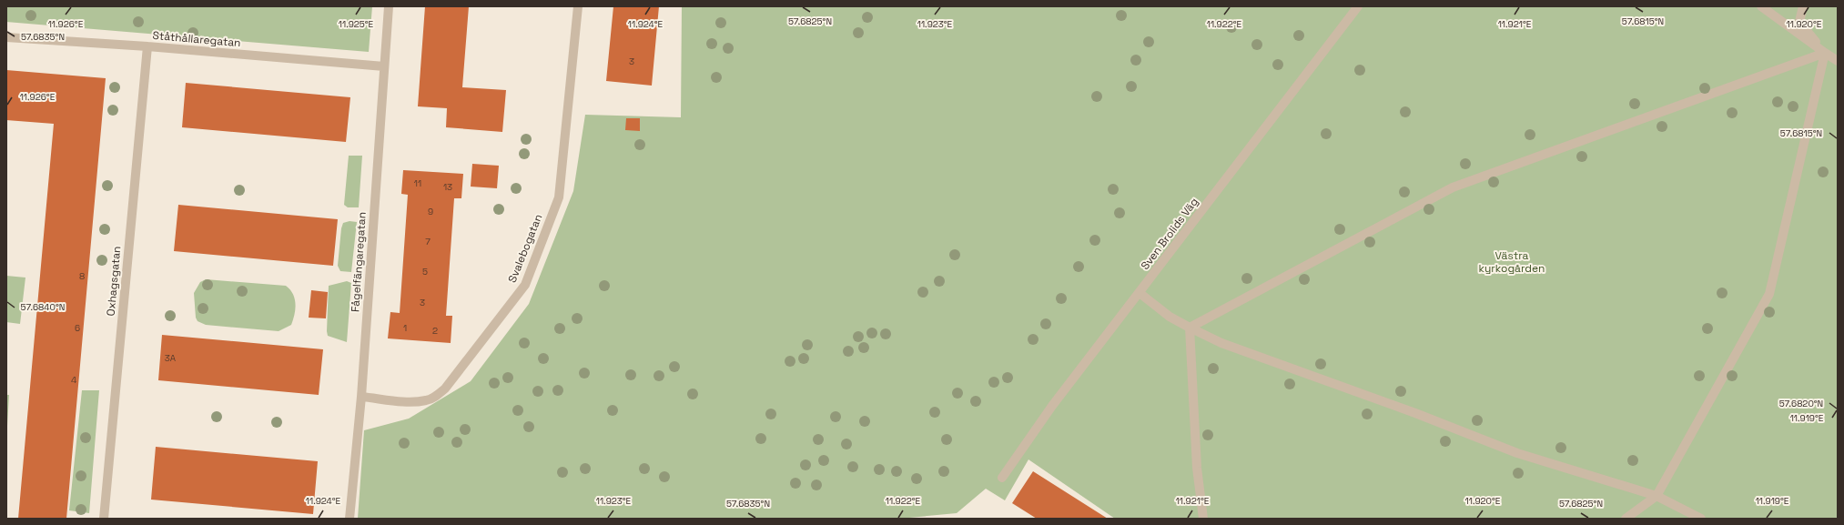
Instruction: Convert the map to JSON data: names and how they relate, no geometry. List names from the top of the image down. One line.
{"streets":{"street":["Ståthållaregatan","Sven Brolids Väg","Svalebogatan","Fågelfängaregatan","Oxhagsgatan"]},"crossings":[["Ståthållaregatan","Fågelfängaregatan"],["Ståthållaregatan","Oxhagsgatan"],["Svalebogatan","Fågelfängaregatan"]],"parks":["Västra kyrkogården"],"house_numbers":["3","11","13","9","7","5","8","3","6","1","2","3A","4"],"coordinates":["57.6825°N","57.6815°N","11.926°E","11.925°E","11.924°E","11.923°E","11.922°E","11.921°E","11.920°E","57.6835°N","57.6840°N","57.6820°N","11.919°E"]}
